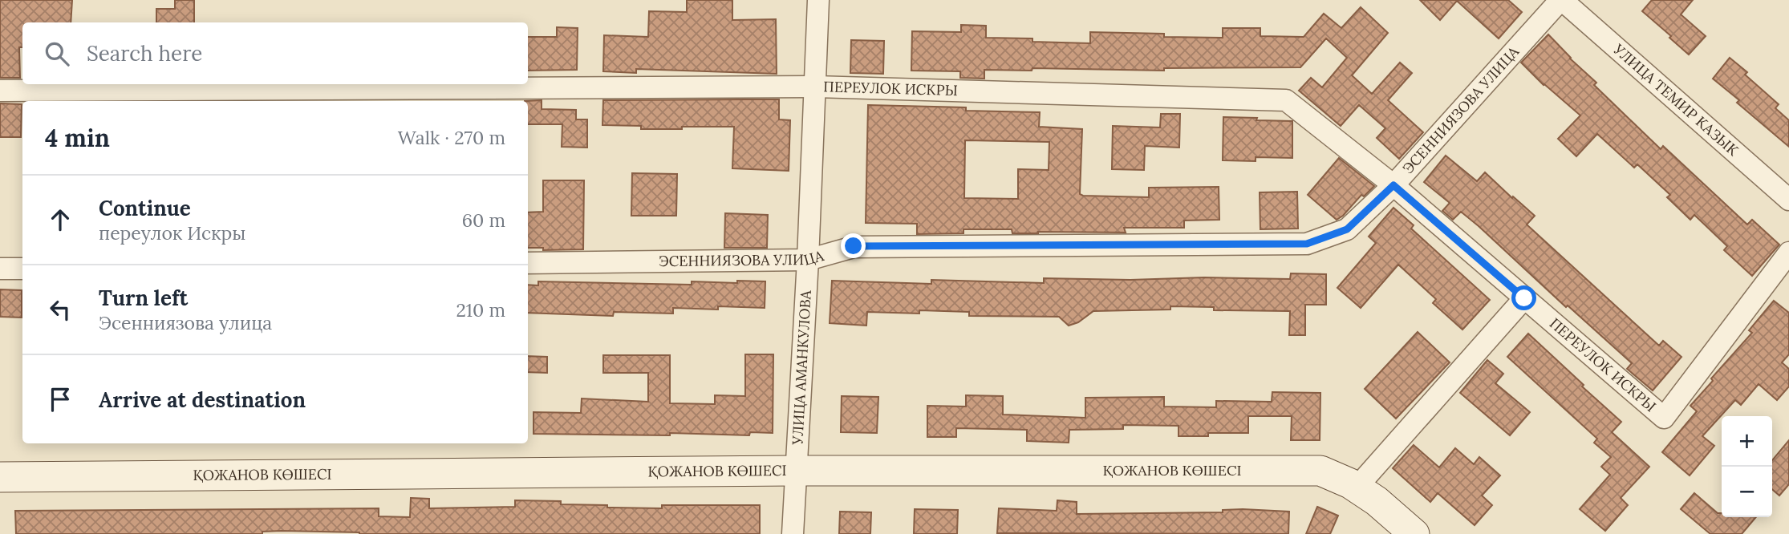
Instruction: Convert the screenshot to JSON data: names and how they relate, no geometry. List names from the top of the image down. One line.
{"streets":{"main road":["ҚОЖАНОВ КӨШЕСІ"],"street":["ПЕРЕУЛОК ИСКРЫ","УЛИЦА ТЕМИР КАЗЫК","ЭСЕННИЯЗОВА УЛИЦА","УЛИЦА АМАНКУЛОВА"]},"crossings":[["ПЕРЕУЛОК ИСКРЫ","ЭСЕННИЯЗОВА УЛИЦА"],["ПЕРЕУЛОК ИСКРЫ","УЛИЦА АМАНКУЛОВА"],["УЛИЦА ТЕМИР КАЗЫК","ЭСЕННИЯЗОВА УЛИЦА"],["ЭСЕННИЯЗОВА УЛИЦА","УЛИЦА АМАНКУЛОВА"],["УЛИЦА АМАНКУЛОВА","ҚОЖАНОВ КӨШЕСІ"]],"page":{"search":"Search here","heading":["4 min","Walk · 270 m"],"list":[["Continue","переулок Искры","60 m"],["Turn left","Эсенниязова улица","210 m"],"Arrive at destination"],"map_buttons":["+","−"]}}
